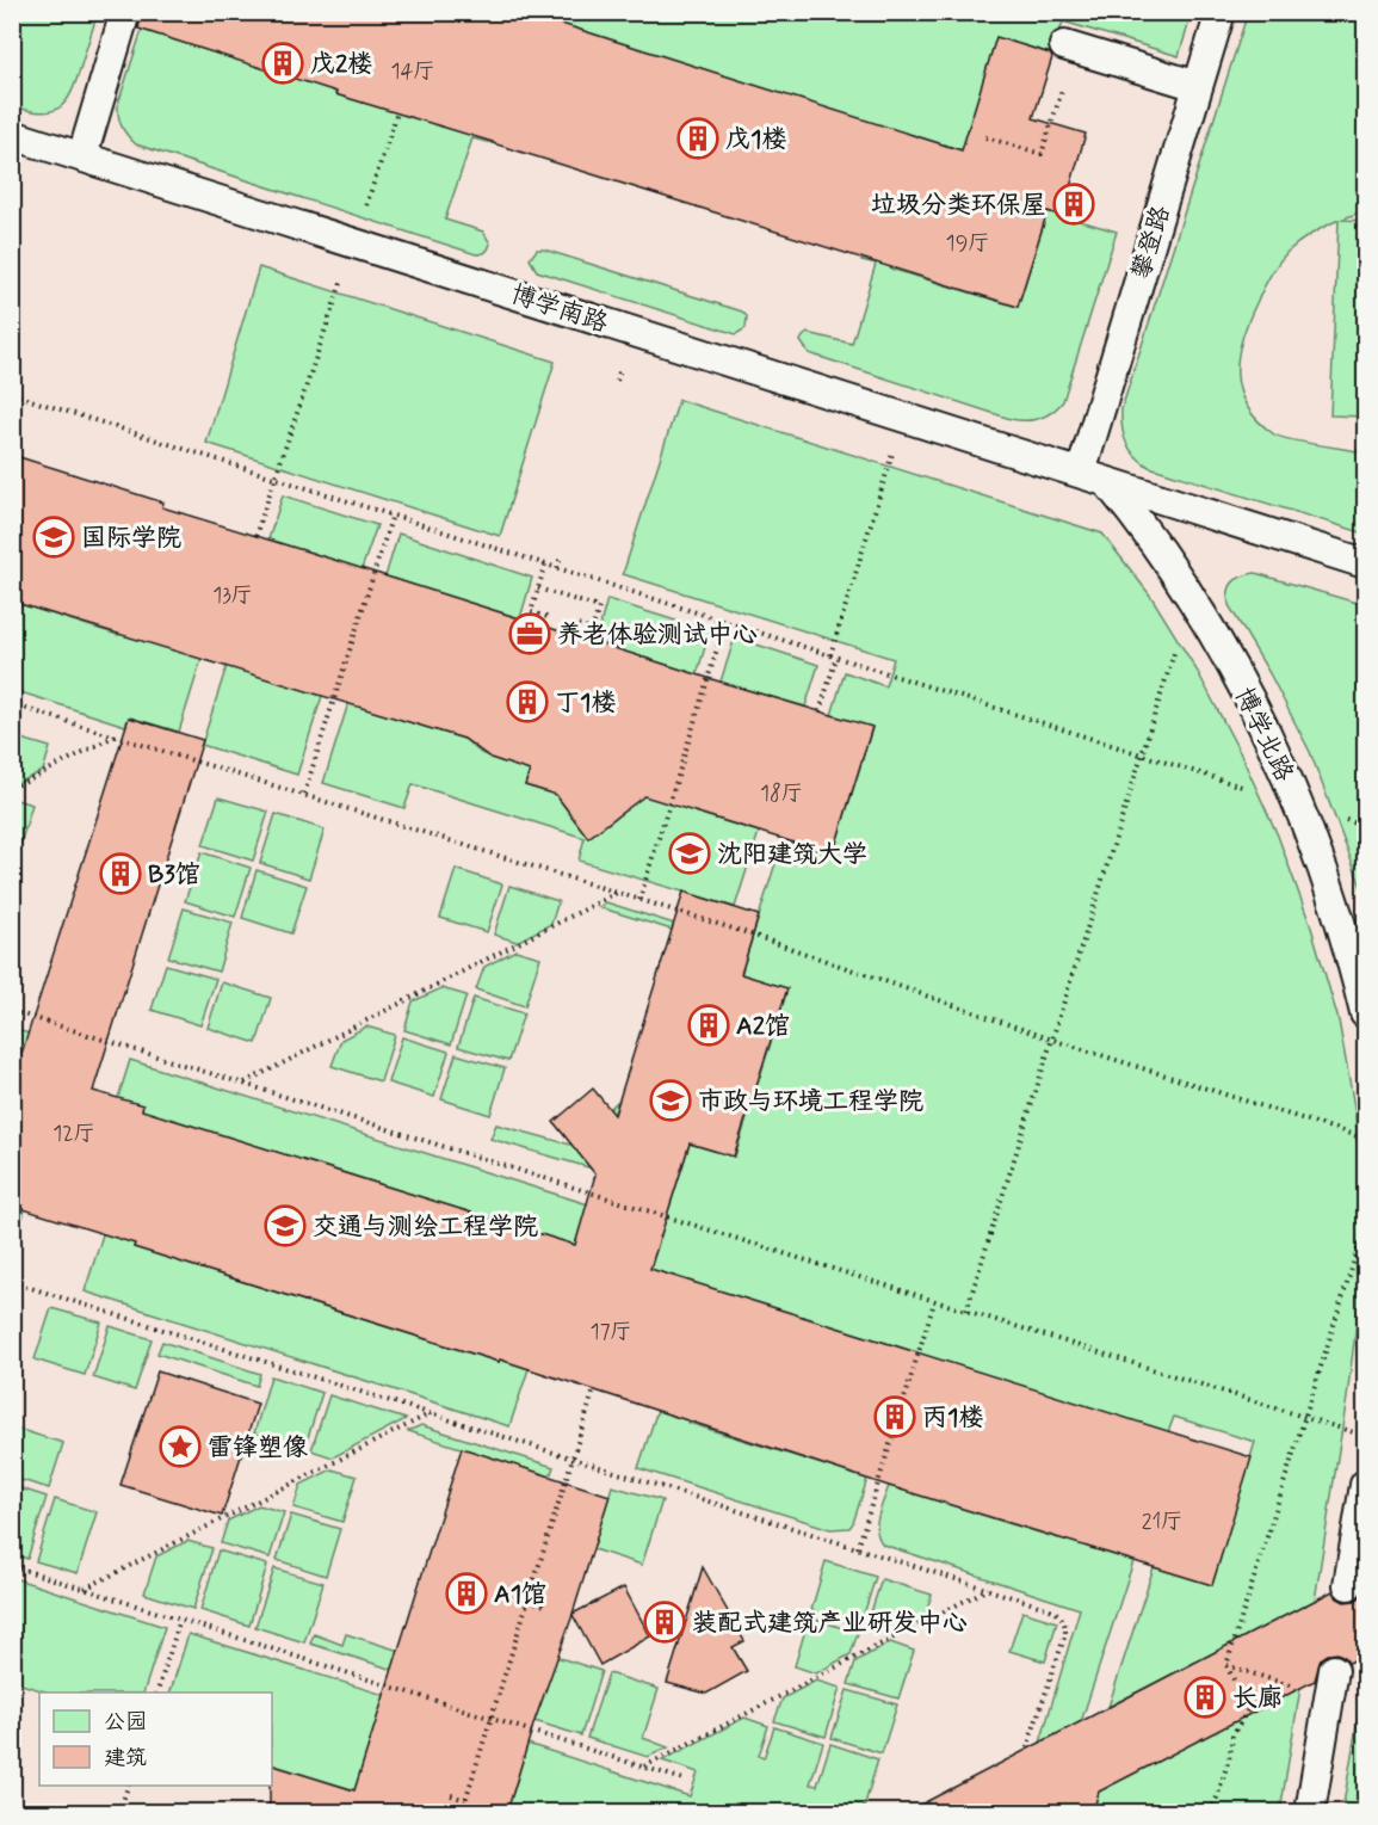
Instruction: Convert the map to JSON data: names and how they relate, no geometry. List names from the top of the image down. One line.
{"streets":{"lane":["攀登路","博学南路","博学北路"]},"crossings":[["攀登路","博学南路"],["攀登路","博学北路"],["博学南路","博学北路"]],"places":{"building":["戊2楼","戊1楼","垃圾分类环保屋","丁1楼","B3馆","A2馆","丙1楼","A1馆","装配式建筑产业研发中心","长廊"],"school or university":["国际学院","沈阳建筑大学","市政与环境工程学院","交通与测绘工程学院"],"office":["养老体验测试中心"],"place":["雷锋塑像"]},"house_numbers":["14厅","19厅","13厅","18厅","12厅","17厅","21厅"],"legend":["公园","建筑"]}
